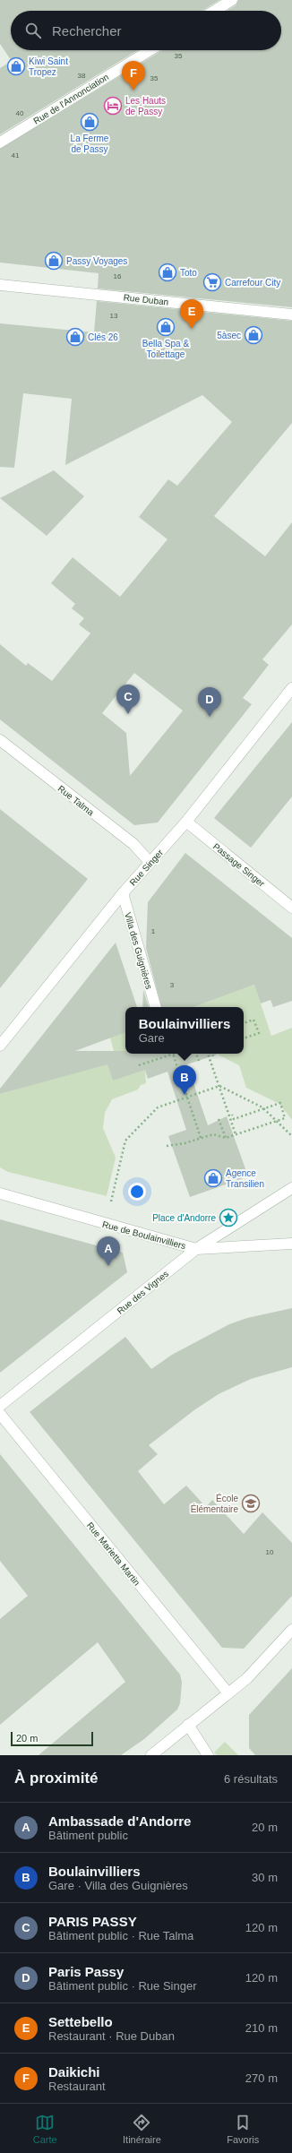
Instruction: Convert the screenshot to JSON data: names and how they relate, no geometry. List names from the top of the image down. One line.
{"streets":{"street":["Rue de l'Annonciation","Rue Duban","Rue Talma","Passage Singer","Rue Singer","Villa des Guignières","Rue de Boulainvilliers","Rue des Vignes","Rue Marietta Martin"]},"crossings":[["Rue Talma","Rue Singer"],["Passage Singer","Rue Singer"],["Rue Singer","Villa des Guignières"],["Rue de Boulainvilliers","Rue des Vignes"]],"places":{"shop":["Kiwi Saint Tropez","La Ferme de Passy","Passy Voyages","Toto","Bella Spa & Toilettage","5àsec","Clés 26","Agence Transilien"],"hotel":["Les Hauts de Passy"],"supermarket":["Carrefour City"],"place":["Place d'Andorre"],"school or university":["École Élémentaire"]},"house_numbers":["35","38","35","40","41","16","13","1","3","10"],"scale_bar":"20 m","page":{"search":"Rechercher","pins":["F","E","C","D","B","A"],"popup":["Boulainvilliers","Gare"],"scale":"20 m","heading":["À proximité","6 résultats"],"list":[{"mark":"A","name":"Ambassade d'Andorre","note":"Bâtiment public","value":"20 m"},{"mark":"B","name":"Boulainvilliers","note":"Gare · Villa des Guignières","value":"30 m"},{"mark":"C","name":"PARIS PASSY","note":"Bâtiment public · Rue Talma","value":"120 m"},{"mark":"D","name":"Paris Passy","note":"Bâtiment public · Rue Singer","value":"120 m"},{"mark":"E","name":"Settebello","note":"Restaurant · Rue Duban","value":"210 m"},{"mark":"F","name":"Daikichi","note":"Restaurant","value":"270 m"}],"nav":["Carte","Itinéraire","Favoris"]}}
